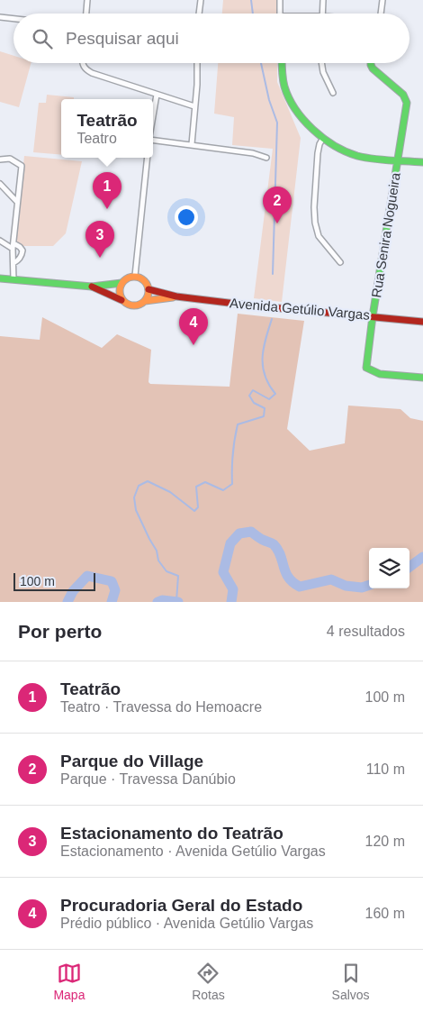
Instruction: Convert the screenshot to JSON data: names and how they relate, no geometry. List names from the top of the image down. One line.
{"streets":{"street":["Rua Senira Nogueira","Avenida Getúlio Vargas"]},"crossings":[["Rua Senira Nogueira","Avenida Getúlio Vargas"]],"scale_bar":"100 m","page":{"search":"Pesquisar aqui","popup":["Teatrão","Teatro"],"pins":["1","2","3","4"],"scale":"100 m","heading":["Por perto","4 resultados"],"list":[{"mark":"1","name":"Teatrão","note":"Teatro · Travessa do Hemoacre","value":"100 m"},{"mark":"2","name":"Parque do Village","note":"Parque · Travessa Danúbio","value":"110 m"},{"mark":"3","name":"Estacionamento do Teatrão","note":"Estacionamento · Avenida Getúlio Vargas","value":"120 m"},{"mark":"4","name":"Procuradoria Geral do Estado","note":"Prédio público · Avenida Getúlio Vargas","value":"160 m"}],"nav":["Mapa","Rotas","Salvos"]}}
